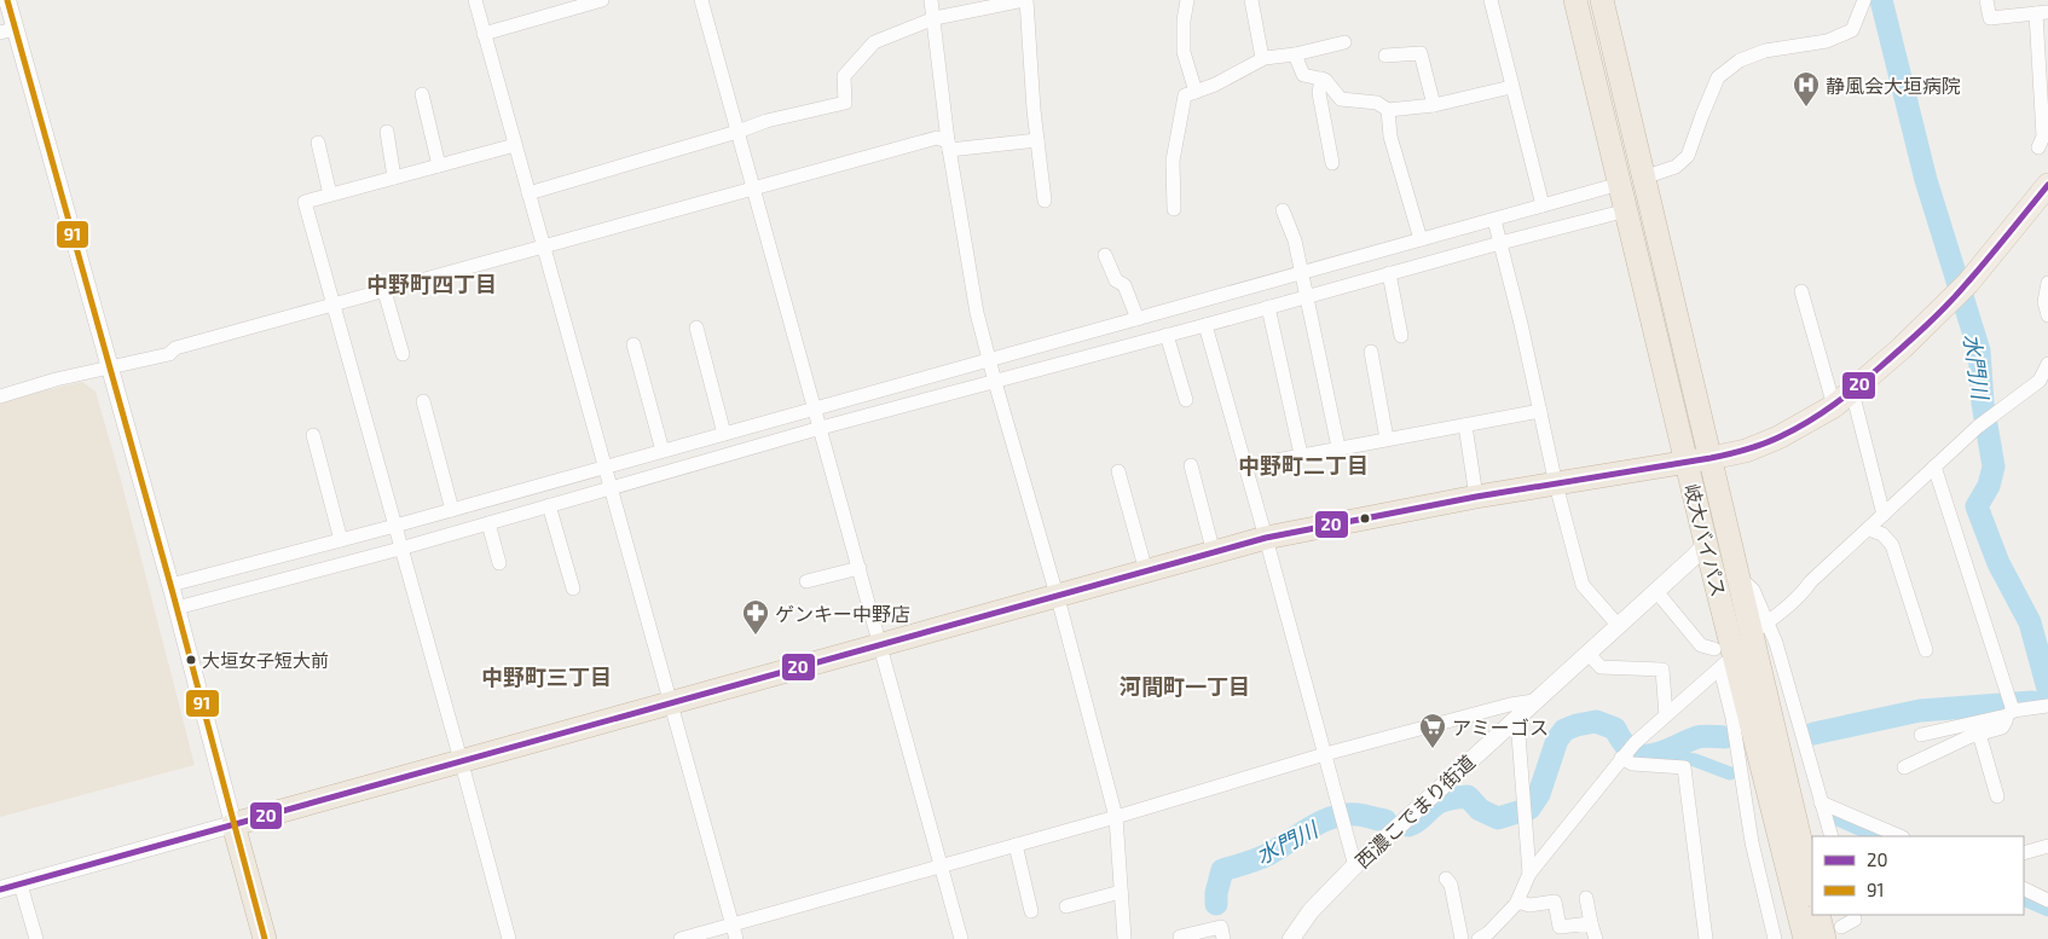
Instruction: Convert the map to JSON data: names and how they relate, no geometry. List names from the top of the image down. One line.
{"streets":{"highway":["岐大バイパス"],"street":["西濃こでまり街道"]},"crossings":[["岐大バイパス","西濃こでまり街道"]],"districts":["中野町四丁目","中野町二丁目","中野町三丁目","河間町一丁目"],"water":["水門川"],"places":{"hospital":["静風会大垣病院"],"pharmacy":["ゲンキー中野店"],"other":["大垣女子短大前"],"supermarket":["アミーゴス"]},"lines":["transit line 91","transit line 20"],"legend":["20","91"]}
